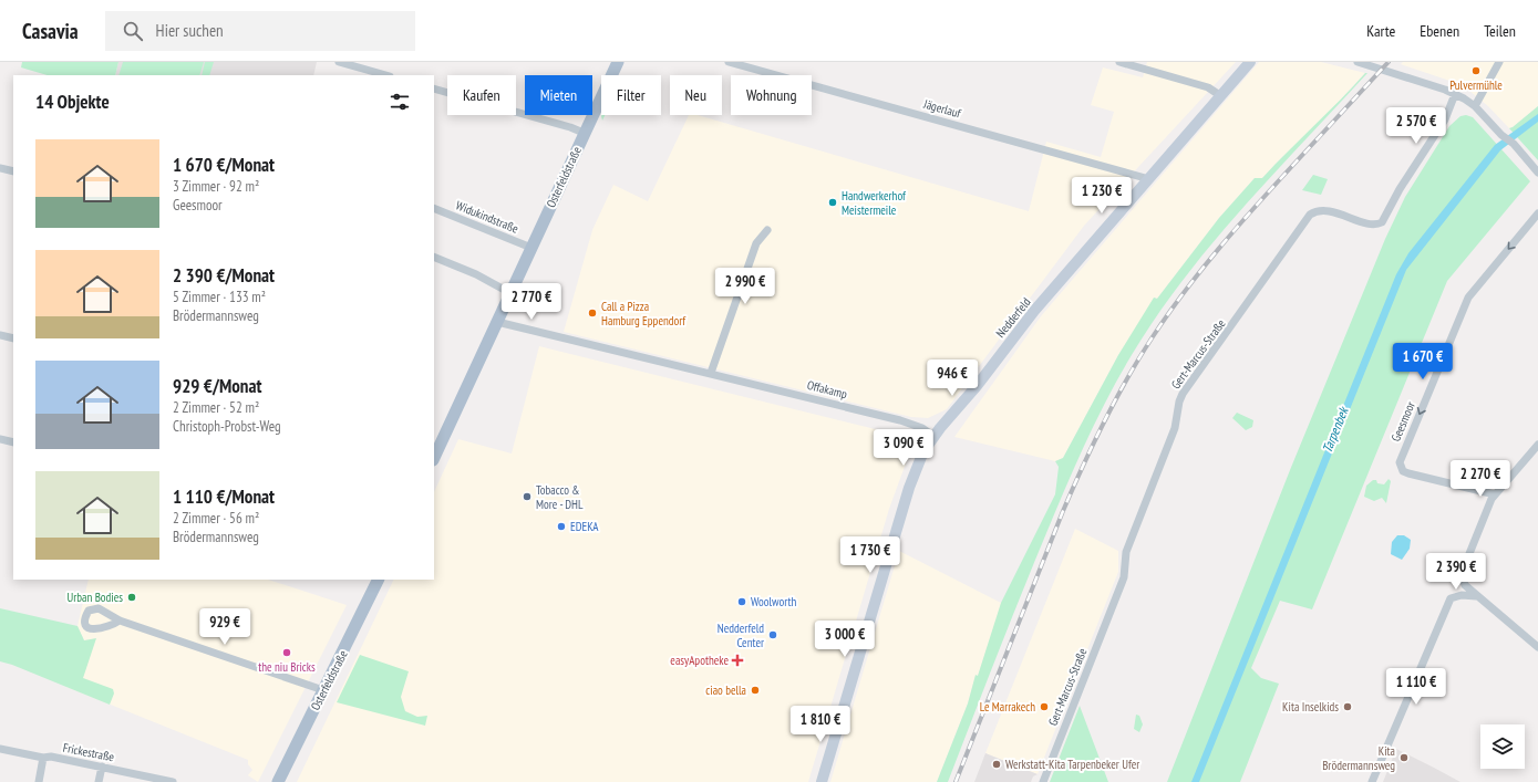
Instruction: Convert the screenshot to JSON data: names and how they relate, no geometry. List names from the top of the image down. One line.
{"streets":{"main road":["Osterfeldstraße","Nedderfeld"],"street":["Jägerlauf","Widukindstraße","Gert-Marcus-Straße","Offakamp","Geesmoor","Frickestraße"]},"crossings":[["Jägerlauf","Nedderfeld"],["Osterfeldstraße","Widukindstraße"],["Osterfeldstraße","Offakamp"],["Nedderfeld","Offakamp"]],"water":["Tarpenbek"],"places":{"other":["Pulvermühle","Handwerkerhof Meistermeile","Call a Pizza Hamburg Eppendorf","Tobacco & More - DHL","EDEKA","Urban Bodies","Woolworth","Nedderfeld Center","the niu Bricks","ciao bella","Le Marrakech","Kita Inselkids","Kita Brödermannsweg","Werkstatt-Kita Tarpenbeker Ufer"],"health":["easyApotheke"]},"page":{"header":"Casavia","search":"Hier suchen","nav":["Karte","Ebenen","Teilen"],"chip":["Kaufen","Mieten","Filter","Neu","Wohnung"],"heading":"14 Objekte","price":["2 570 €","1 230 €","2 990 €","2 770 €","1 670 €","946 €","3 090 €","2 270 €","1 730 €","2 390 €","929 €","3 000 €","1 110 €","1 810 €"],"list":[{"name":"1 670 €/Monat","note":"3 Zimmer · 92 m² · Geesmoor"},{"name":"2 390 €/Monat","note":"5 Zimmer · 133 m² · Brödermannsweg"},{"name":"929 €/Monat","note":"2 Zimmer · 52 m² · Christoph-Probst-Weg"},{"name":"1 110 €/Monat","note":"2 Zimmer · 56 m² · Brödermannsweg"}]}}
